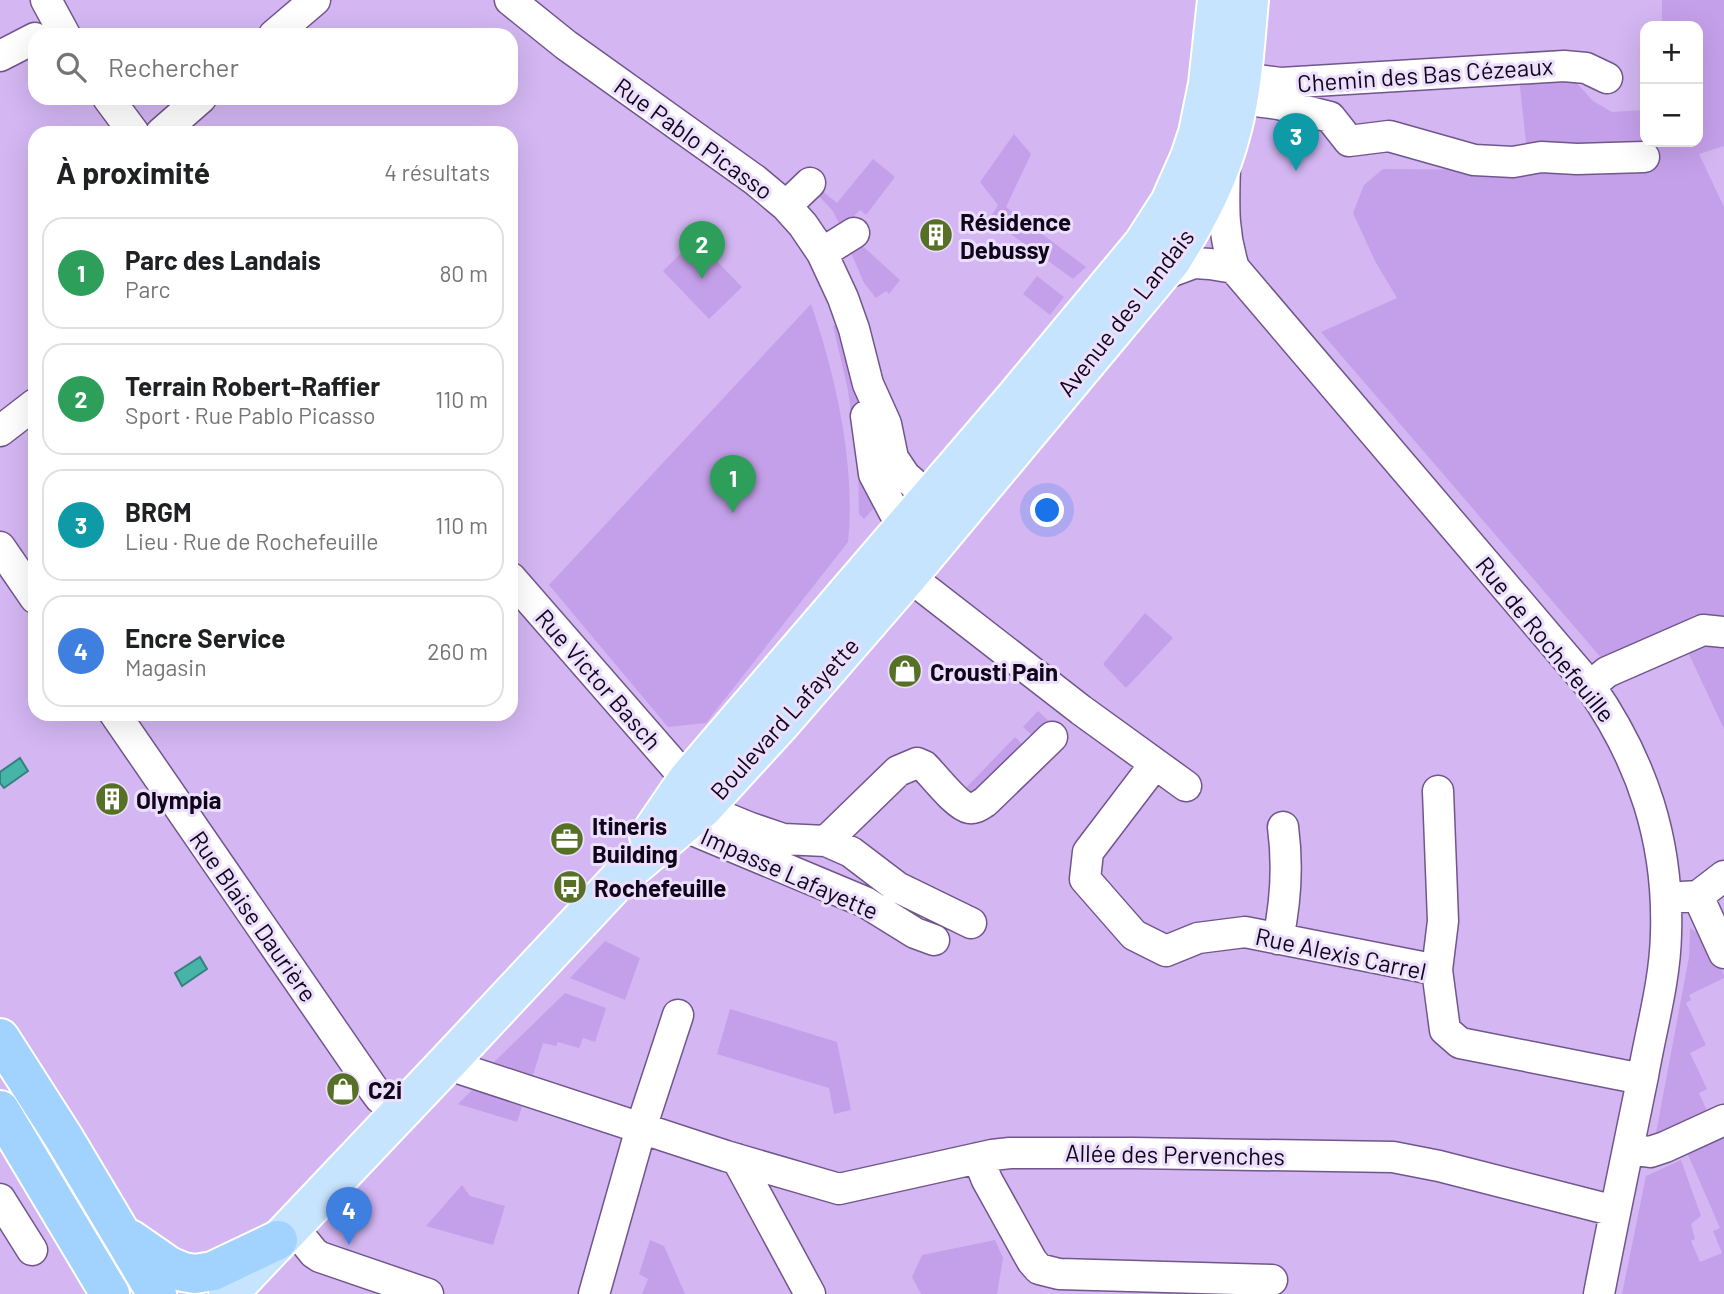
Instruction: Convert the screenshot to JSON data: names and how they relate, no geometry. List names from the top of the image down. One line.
{"streets":{"main road":["Avenue des Landais","Boulevard Lafayette"],"street":["Chemin des Bas Cézeaux","Rue Pablo Picasso","Rue de Rochefeuille","Rue Victor Basch","Impasse Lafayette","Rue Blaise Daurière","Rue Alexis Carrel","Allée des Pervenches"]},"crossings":[["Chemin des Bas Cézeaux","Avenue des Landais"],["Rue Pablo Picasso","Avenue des Landais"],["Rue Pablo Picasso","Boulevard Lafayette"],["Avenue des Landais","Rue de Rochefeuille"],["Avenue des Landais","Boulevard Lafayette"],["Rue de Rochefeuille","Rue Alexis Carrel"],["Rue de Rochefeuille","Allée des Pervenches"],["Rue Victor Basch","Boulevard Lafayette"],["Rue Victor Basch","Impasse Lafayette"],["Boulevard Lafayette","Impasse Lafayette"],["Boulevard Lafayette","Rue Blaise Daurière"]],"places":{"building":["Résidence Debussy","Olympia"],"shop":["Crousti Pain","C2i"],"office":["Itineris Building"],"bus stop":["Rochefeuille"]},"page":{"map_buttons":["+","−"],"search":"Rechercher","pins":["3","2","1","4"],"heading":["À proximité","4 résultats"],"list":[{"mark":"1","name":"Parc des Landais","note":"Parc","value":"80 m"},{"mark":"2","name":"Terrain Robert-Raffier","note":"Sport · Rue Pablo Picasso","value":"110 m"},{"mark":"3","name":"BRGM","note":"Lieu · Rue de Rochefeuille","value":"110 m"},{"mark":"4","name":"Encre Service","note":"Magasin","value":"260 m"}]}}
